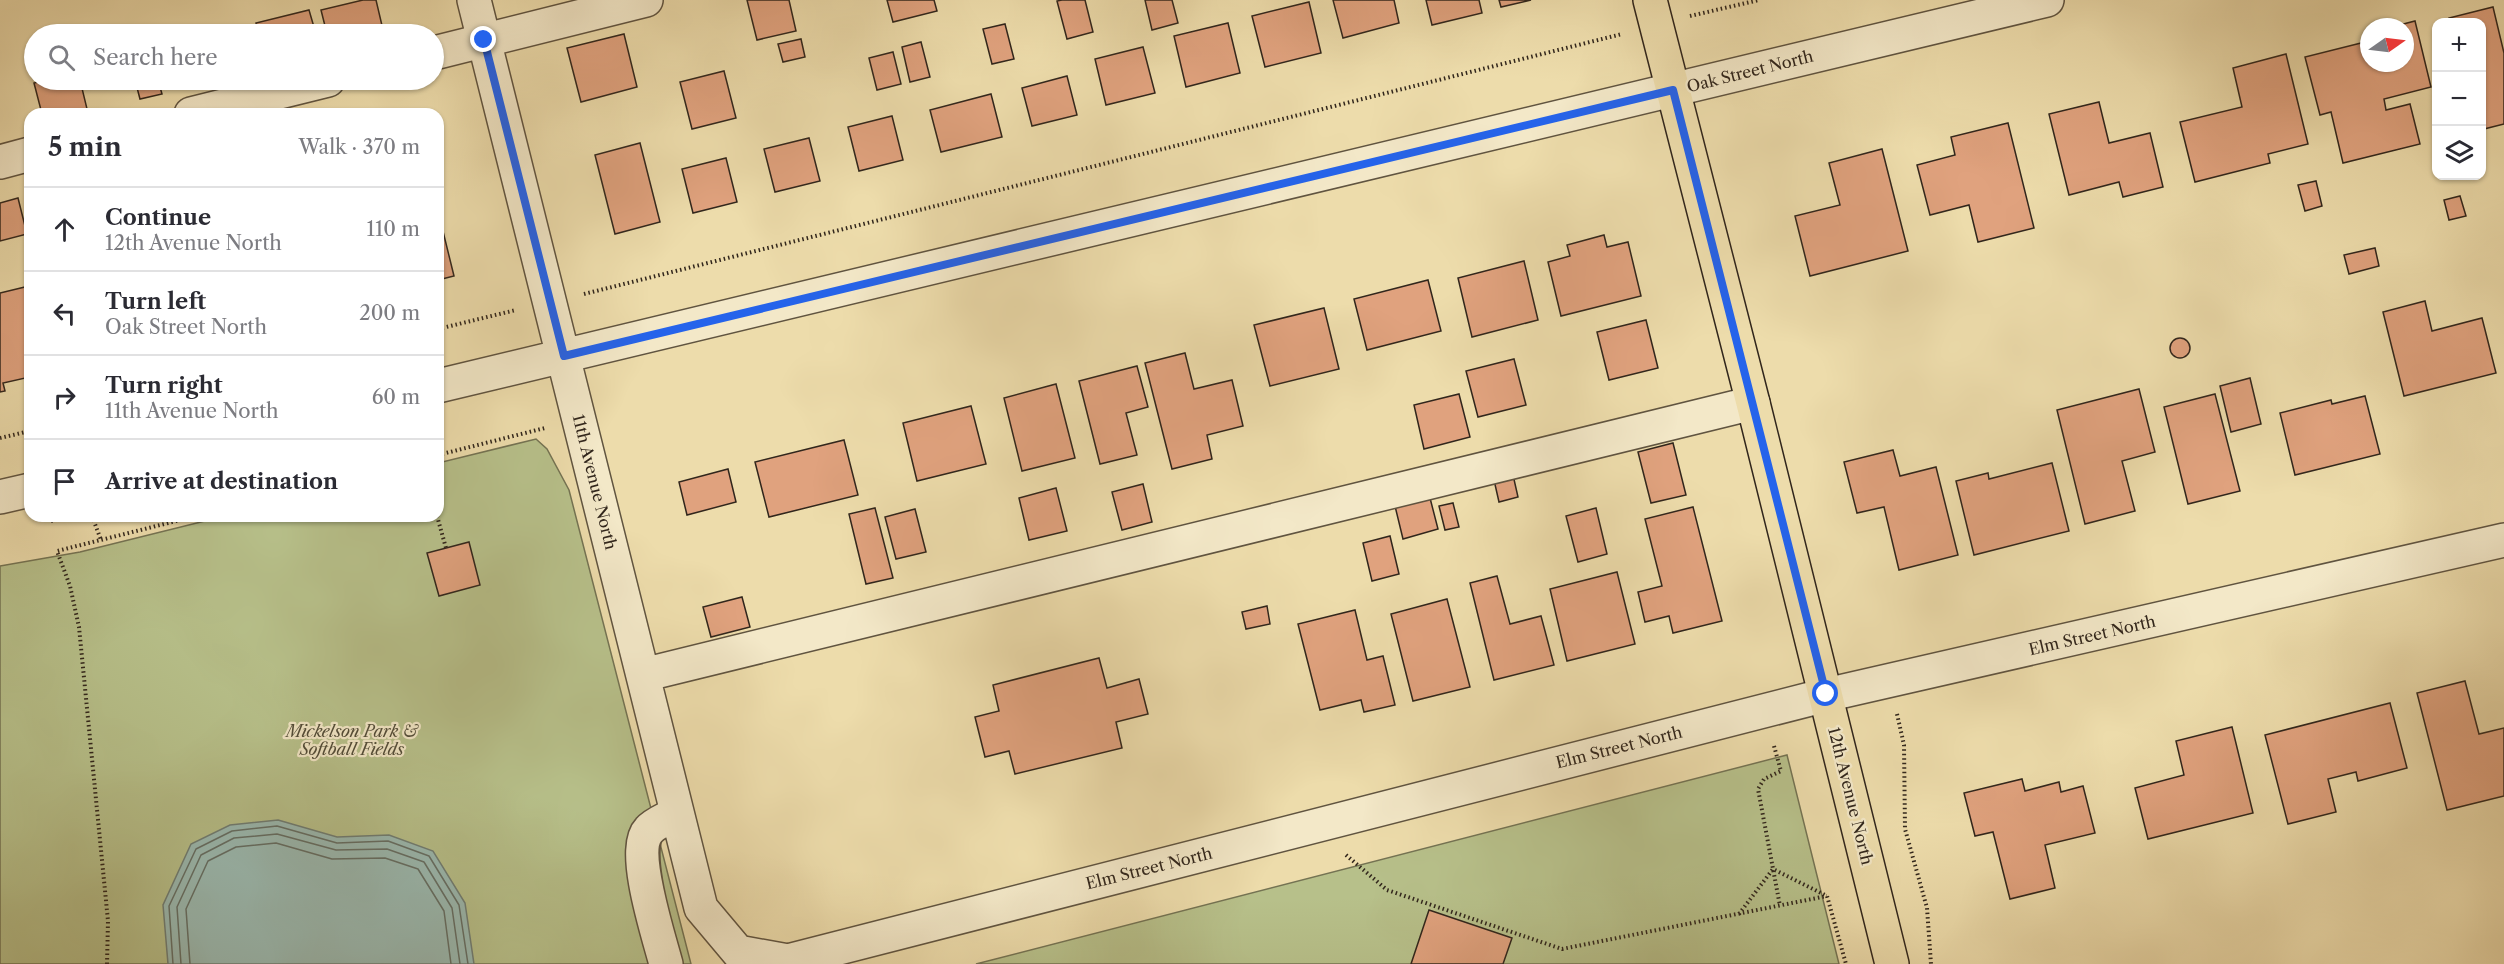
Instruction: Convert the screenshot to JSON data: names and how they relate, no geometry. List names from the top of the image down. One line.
{"streets":{"main road":["12th Avenue North"],"street":["Oak Street North","11th Avenue North","Elm Street North"]},"crossings":[["Oak Street North","11th Avenue North"],["Oak Street North","12th Avenue North"],["11th Avenue North","Elm Street North"],["Elm Street North","12th Avenue North"]],"parks":["Mickelson Park & Softball Fields"],"north":"right","page":{"map_buttons":["+","−"],"search":"Search here","heading":["5 min","Walk · 370 m"],"list":[["Continue","12th Avenue North","110 m"],["Turn left","Oak Street North","200 m"],["Turn right","11th Avenue North","60 m"],"Arrive at destination"]}}
